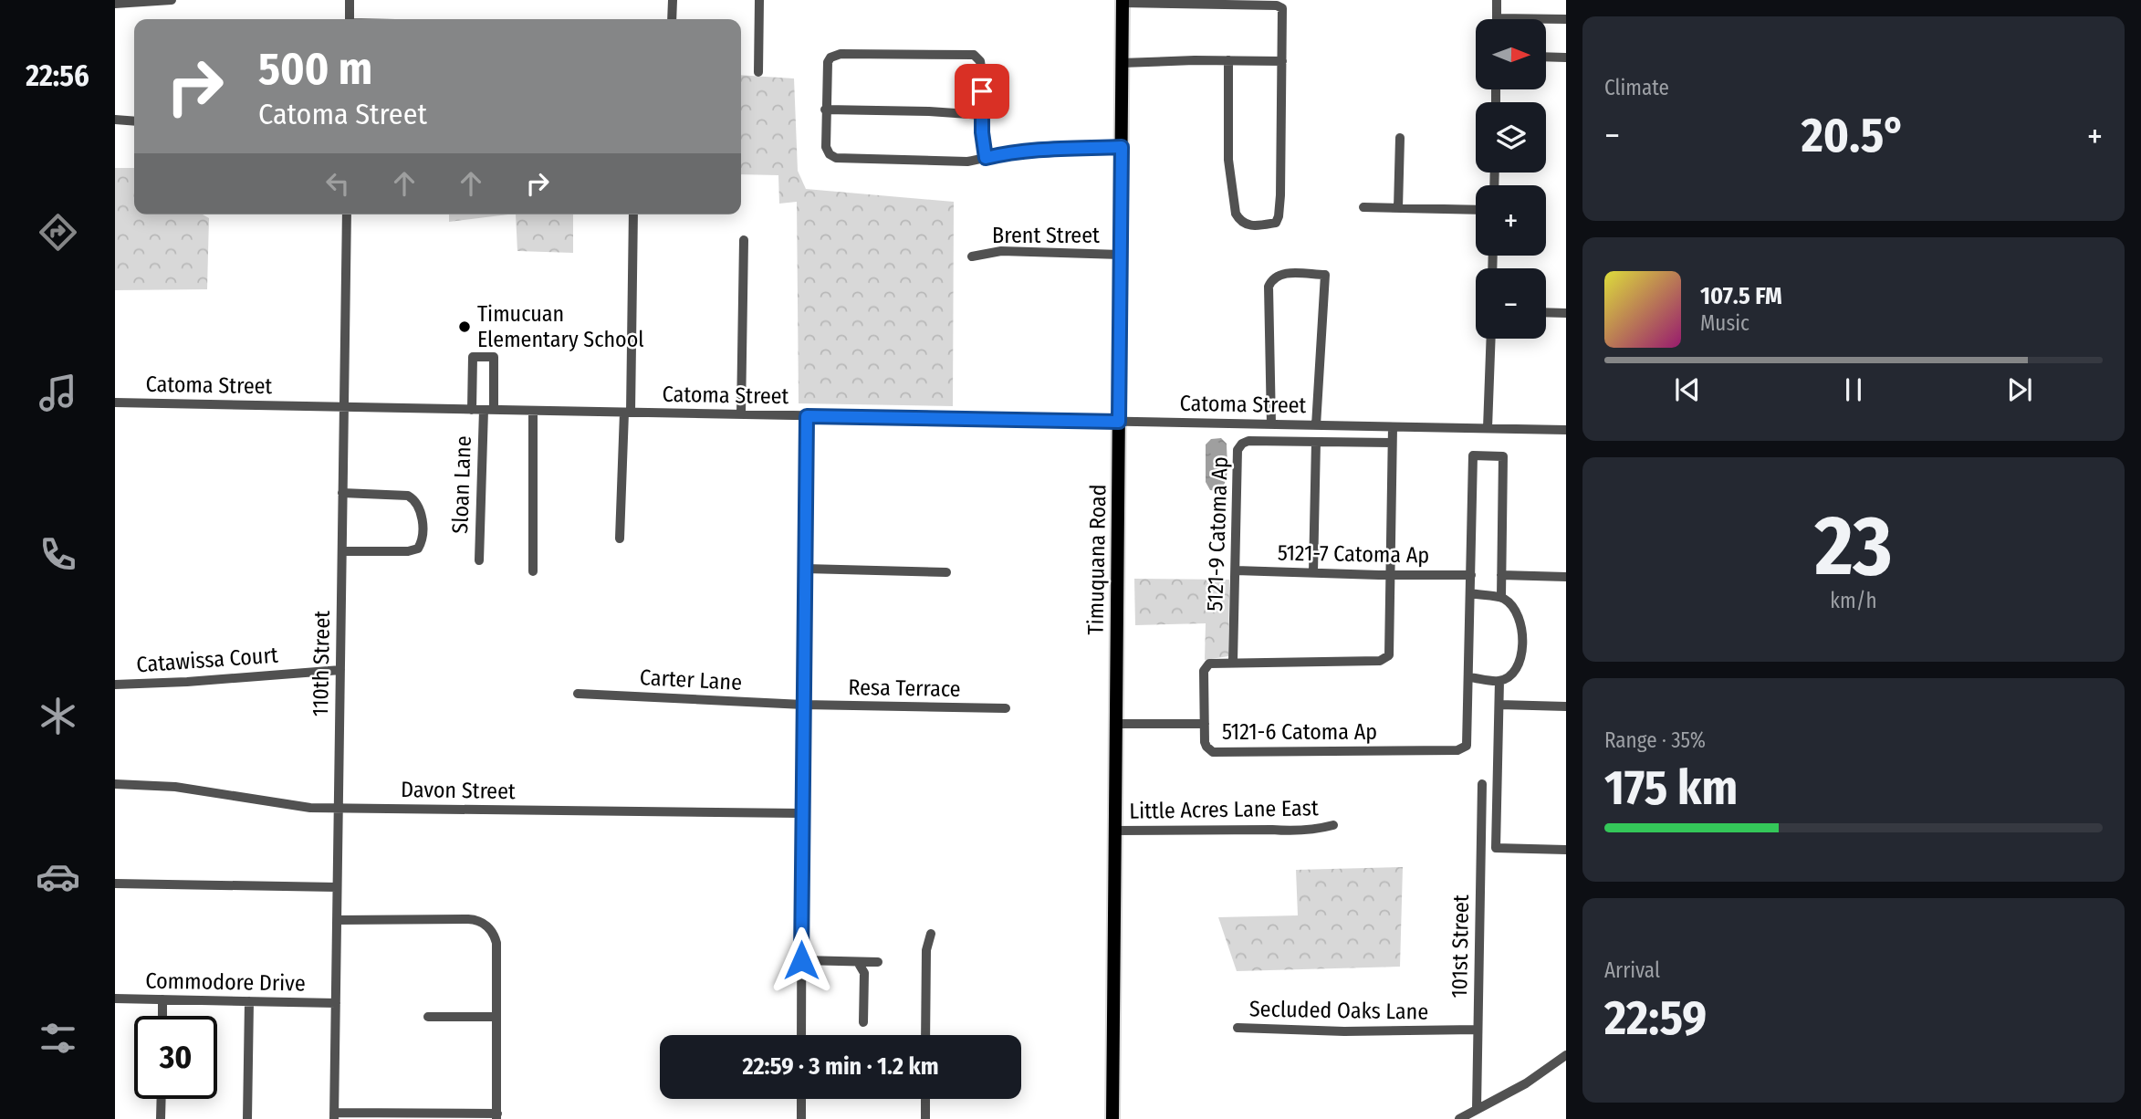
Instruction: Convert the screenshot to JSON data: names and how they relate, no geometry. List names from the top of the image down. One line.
{"streets":{"main road":["Timuquana Road"],"street":["Brent Street","Catoma Street","Sloan Lane","5121-9 Catoma Ap","5121-7 Catoma Ap","Catawissa Court","110th Street","Carter Lane","Resa Terrace","5121-6 Catoma Ap","Davon Street","Little Acres Lane East","101st Street","Commodore Drive","Secluded Oaks Lane"]},"crossings":[["Brent Street","Timuquana Road"],["Catoma Street","Sloan Lane"],["Catoma Street","Timuquana Road"],["Catoma Street","110th Street"],["Catoma Street","5121-6 Catoma Ap"],["5121-9 Catoma Ap","5121-7 Catoma Ap"],["5121-9 Catoma Ap","5121-6 Catoma Ap"],["5121-7 Catoma Ap","5121-6 Catoma Ap"],["Timuquana Road","Little Acres Lane East"],["Catawissa Court","110th Street"],["110th Street","Davon Street"],["110th Street","Commodore Drive"],["Carter Lane","Resa Terrace"],["101st Street","Secluded Oaks Lane"]],"places":["Timucuan Elementary School"],"north":"right","page":{"tabs":"22:56","tile":["Climate",["23","km/h"],["Range · 35%","175 km"],["Arrival","22:59"]],"map_buttons":["+","−"],"turn":["500 m","Catoma Street"],"heat":["−","20.5°","+"],"song":["107.5 FM","Music"],"limit":"30","trip":"22:59 · 3 min · 1.2 km"}}
